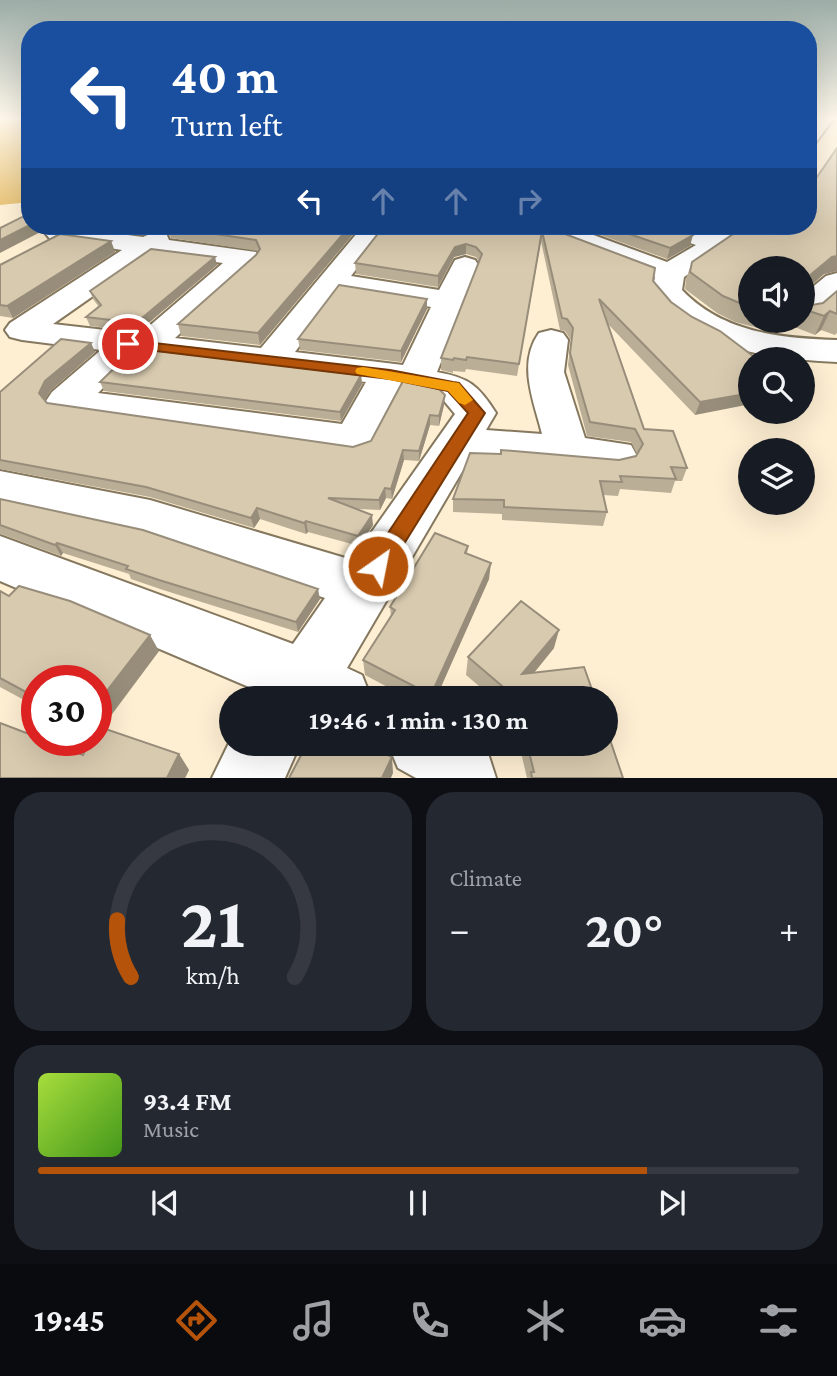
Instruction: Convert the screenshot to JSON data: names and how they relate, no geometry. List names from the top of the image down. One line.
{"page":{"turn":["40 m","Turn left"],"limit":"30","trip":"19:46 · 1 min · 130 m","tile":"Climate","heat":["−","20°","+"],"song":["93.4 FM","Music"],"tabs":"19:45","gauge":["21","km/h"]}}
